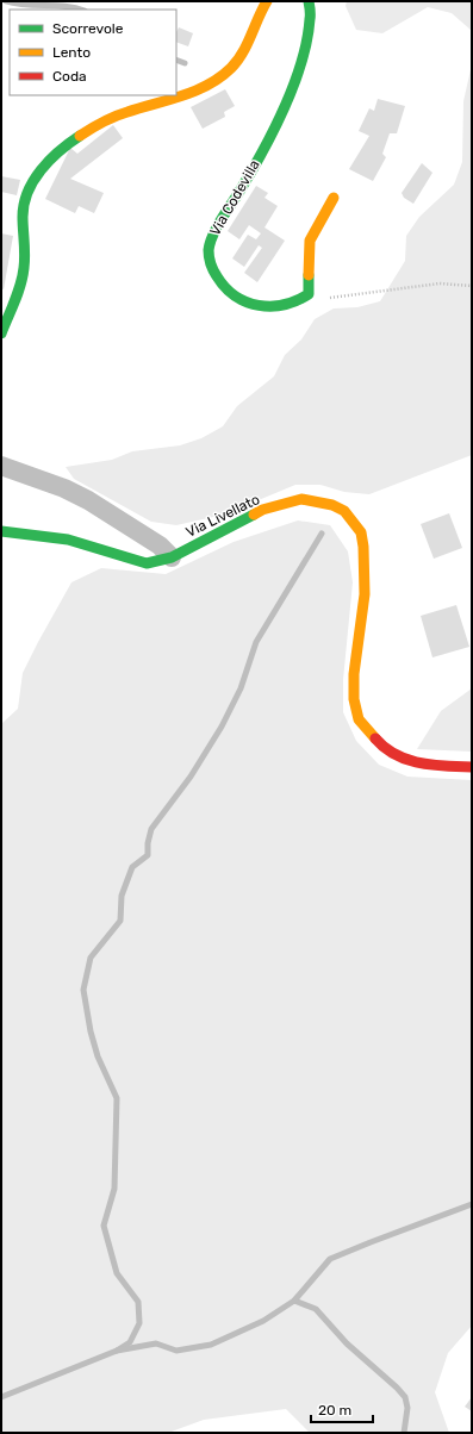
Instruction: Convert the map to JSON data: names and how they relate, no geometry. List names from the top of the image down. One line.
{"streets":{"street":["Via Codevilla","Via Livellato"]},"legend":["Scorrevole","Lento","Coda"],"scale_bar":"20 m"}
